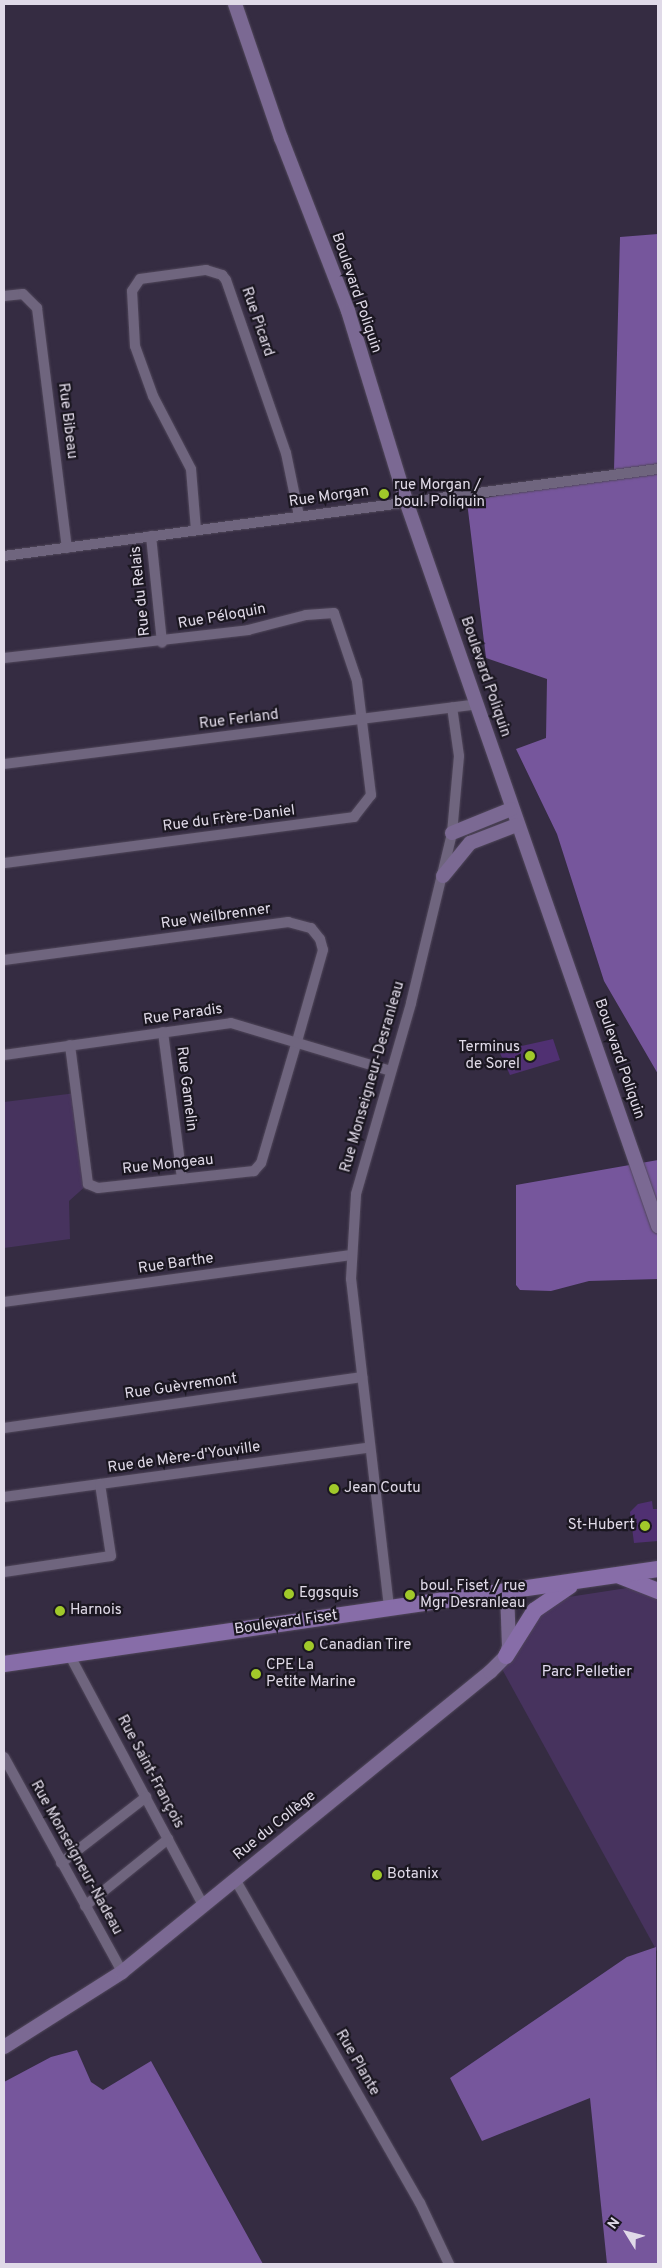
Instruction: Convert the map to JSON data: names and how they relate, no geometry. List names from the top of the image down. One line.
{"streets":{"main road":["Boulevard Fiset"],"street":["Boulevard Poliquin","Rue Picard","Rue Bibeau","Rue Morgan","Rue du Relais","Rue Péloquin","Rue Ferland","Rue du Frère-Daniel","Rue Weilbrenner","Rue Paradis","Rue Monseigneur-Desranleau","Rue Gamelin","Rue Mongeau","Rue Barthe","Rue Guèvremont","Rue de Mère-d'Youville","Rue Saint-François","Rue du Collège","Rue Monseigneur-Nadeau","Rue Plante"]},"crossings":[["Boulevard Poliquin","Rue Morgan"],["Boulevard Poliquin","Rue Ferland"],["Rue Picard","Rue Morgan"],["Rue Bibeau","Rue Morgan"],["Rue Morgan","Rue du Relais"],["Rue du Relais","Rue Péloquin"],["Rue Péloquin","Rue Ferland"],["Rue Péloquin","Rue du Frère-Daniel"],["Rue Ferland","Rue du Frère-Daniel"],["Rue Ferland","Rue Monseigneur-Desranleau"],["Rue Weilbrenner","Rue Paradis"],["Rue Weilbrenner","Rue Mongeau"],["Rue Paradis","Rue Monseigneur-Desranleau"],["Rue Paradis","Rue Gamelin"],["Rue Paradis","Rue Mongeau"],["Rue Monseigneur-Desranleau","Rue Barthe"],["Rue Monseigneur-Desranleau","Rue Guèvremont"],["Rue Monseigneur-Desranleau","Rue de Mère-d'Youville"],["Rue Monseigneur-Desranleau","Boulevard Fiset"],["Rue Gamelin","Rue Mongeau"],["Boulevard Fiset","Rue Saint-François"],["Rue Saint-François","Rue du Collège"],["Rue du Collège","Rue Monseigneur-Nadeau"],["Rue du Collège","Rue Plante"]],"parks":["Parc Pelletier"],"places":["rue Morgan / boul. Poliquin","Terminus de Sorel","Jean Coutu","St-Hubert","Eggsquis","boul. Fiset / rue Mgr Desranleau","Harnois","Canadian Tire","CPE La Petite Marine","Botanix"],"north":"top left"}
